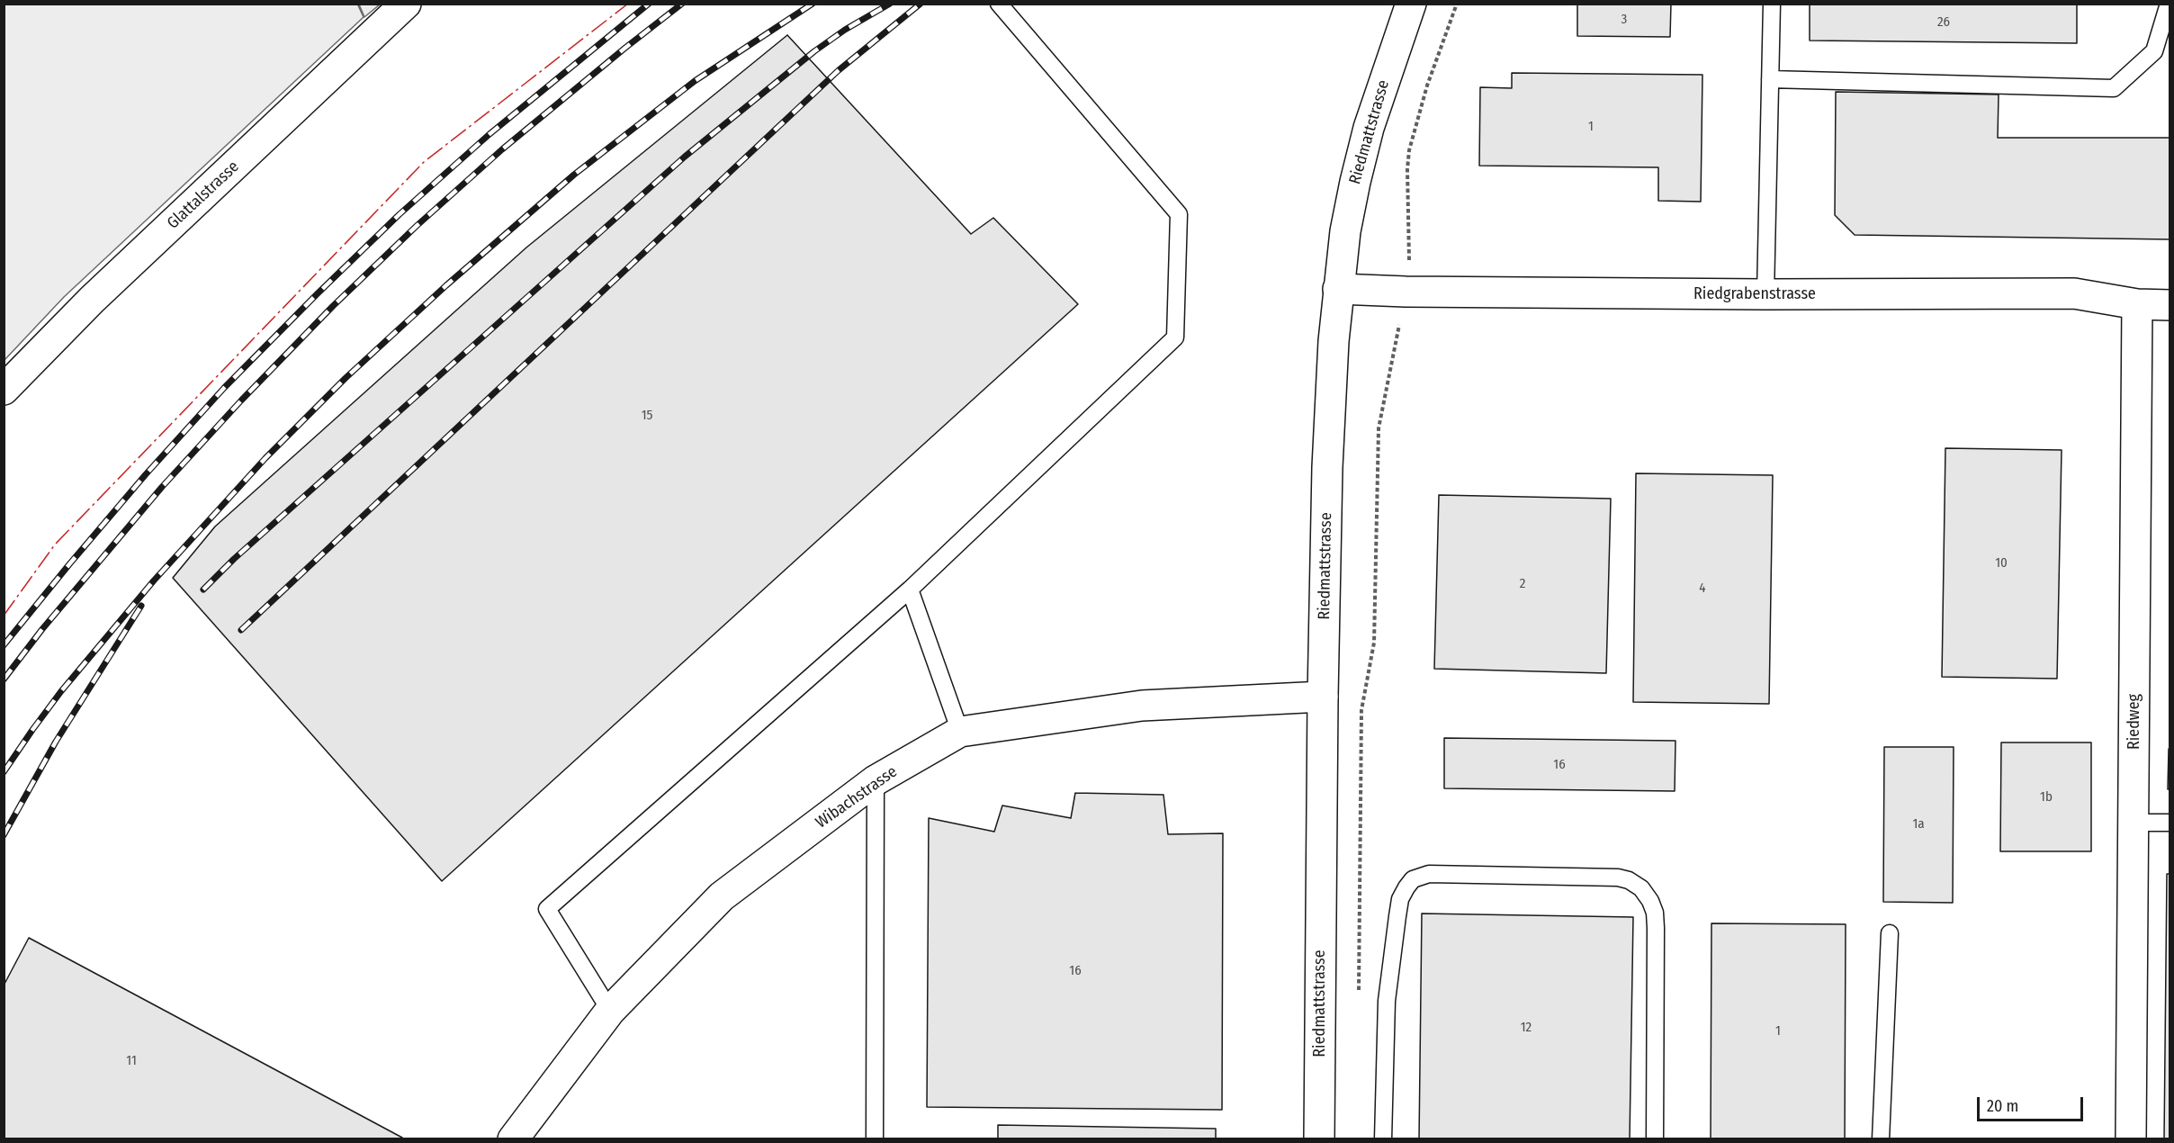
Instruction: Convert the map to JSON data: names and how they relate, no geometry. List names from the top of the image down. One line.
{"streets":{"street":["Riedmattstrasse","Glattalstrasse","Riedgrabenstrasse","Riedweg","Wibachstrasse"]},"crossings":[["Riedmattstrasse","Riedgrabenstrasse"],["Riedmattstrasse","Wibachstrasse"],["Riedgrabenstrasse","Riedweg"]],"house_numbers":["3","26","1","15","10","2","4","16","1b","1a","16","12","1","11"],"scale_bar":"20 m"}
